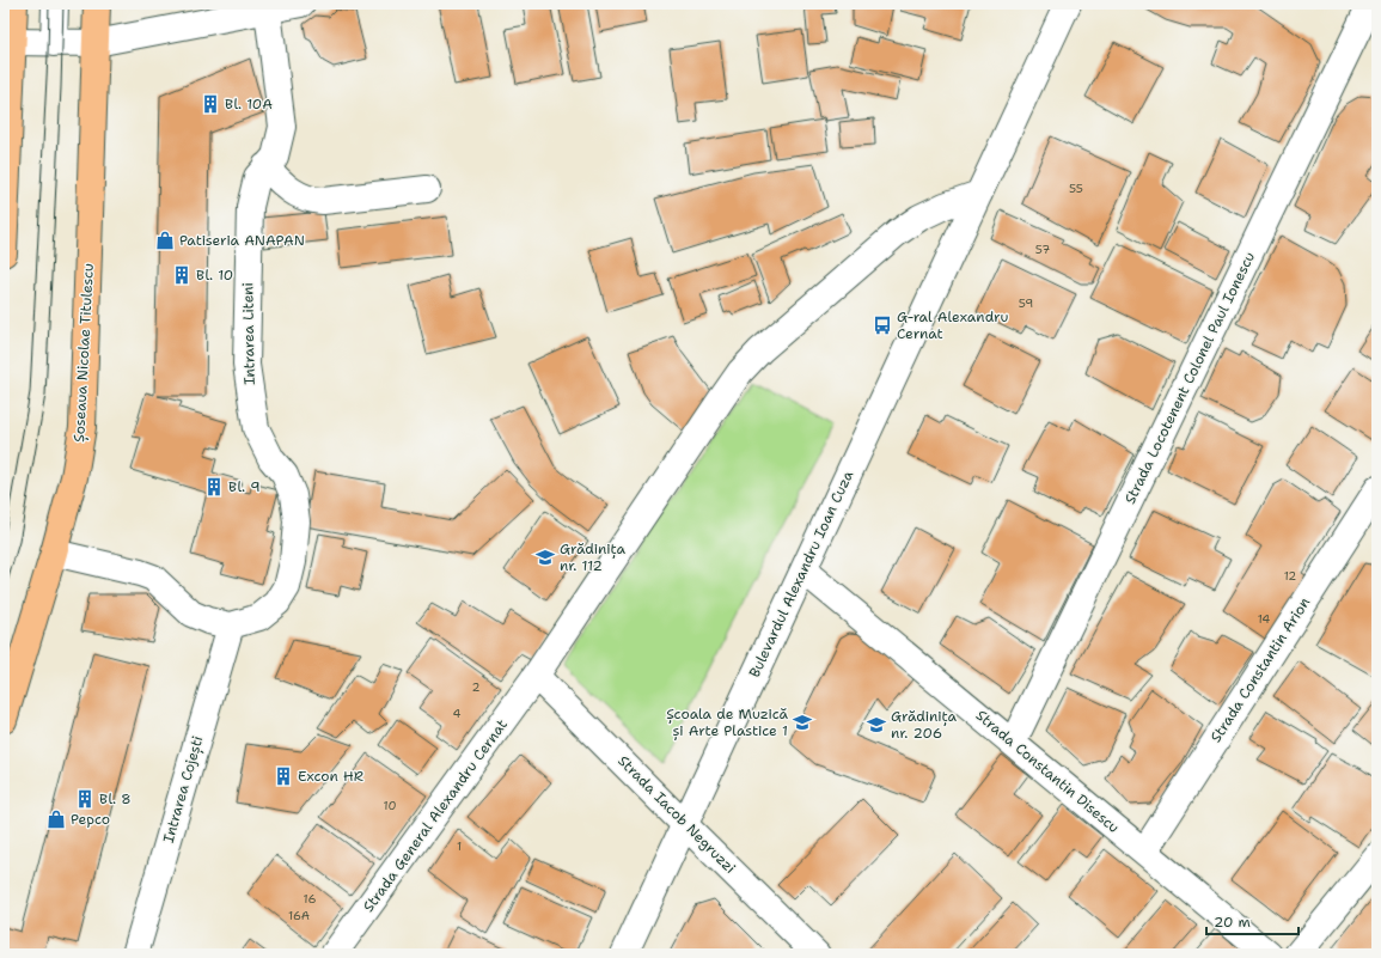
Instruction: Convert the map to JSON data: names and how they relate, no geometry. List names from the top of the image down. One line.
{"streets":{"main road":["Șoseaua Nicolae Titulescu"],"street":["Intrarea Liteni","Strada Locotenent Colonel Paul Ionescu","Bulevardul Alexandru Ioan Cuza","Strada Constantin Arion","Strada Constantin Disescu","Intrarea Cojești","Strada Iacob Negruzzi","Strada General Alexandru Cernat"]},"crossings":[["Intrarea Liteni","Șoseaua Nicolae Titulescu"],["Intrarea Liteni","Intrarea Cojești"],["Strada Locotenent Colonel Paul Ionescu","Strada Constantin Disescu"],["Bulevardul Alexandru Ioan Cuza","Strada Constantin Disescu"],["Bulevardul Alexandru Ioan Cuza","Strada Iacob Negruzzi"],["Strada Constantin Arion","Strada Constantin Disescu"],["Strada Iacob Negruzzi","Strada General Alexandru Cernat"]],"places":{"building":["Bl. 10A","Bl. 10","Bl. 9","Excon HR","Bl. 8"],"shop":["Patiseria ANAPAN","Pepco"],"bus stop":["G-ral Alexandru Cernat"],"school or university":["Grădinița nr. 112","Școala de Muzică și Arte Plastice 1","Grădinița nr. 206"]},"house_numbers":["55","57","59","12","14","2","4","10","1","16","16A"],"scale_bar":"20 m"}
